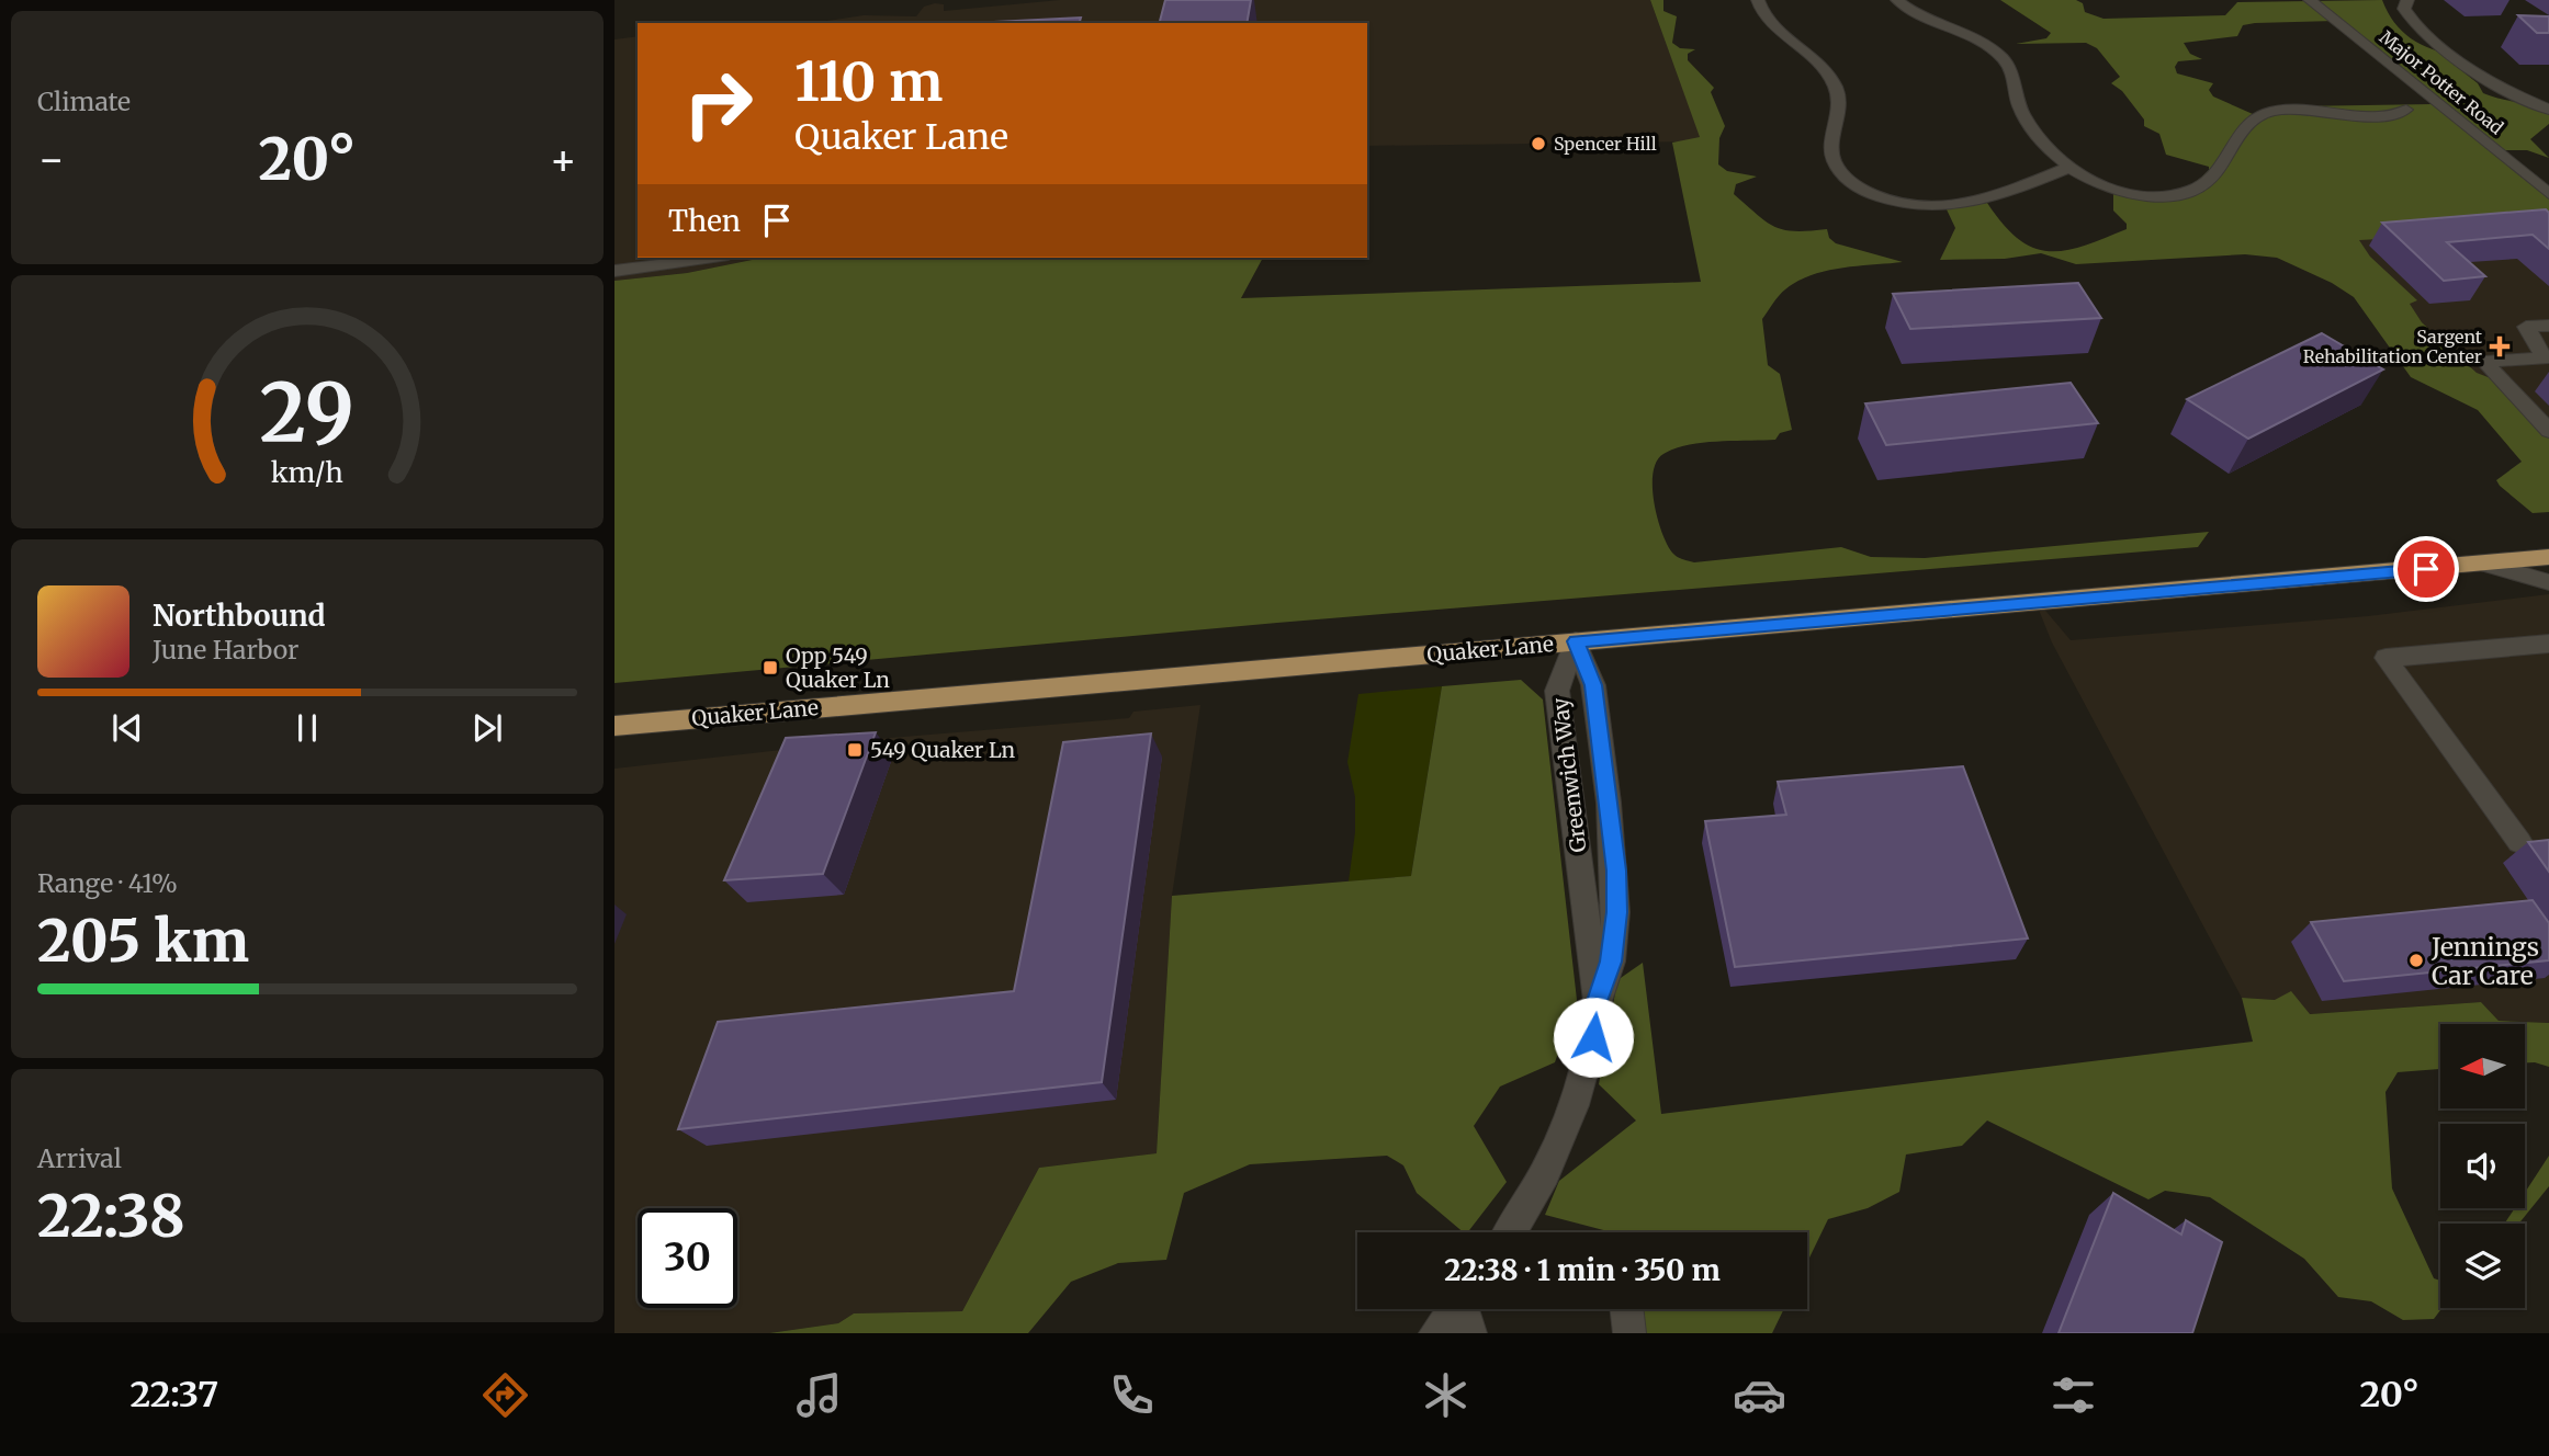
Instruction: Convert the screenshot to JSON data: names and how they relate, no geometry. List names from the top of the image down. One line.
{"streets":{"main road":["Quaker Lane"],"street":["Major Potter Road","Greenwich Way"]},"crossings":[["Quaker Lane","Greenwich Way"]],"places":{"other":["Spencer Hill","Jennings Car Care"],"health":["Sargent Rehabilitation Center"],"transit":["Opp 549 Quaker Ln","549 Quaker Ln"]},"north":"left","page":{"tile":["Climate",["Range · 41%","205 km"],["Arrival","22:38"]],"turn":["110 m","Quaker Lane"],"heat":["−","20°","+"],"then":"Then","song":["Northbound","June Harbor"],"limit":"30","trip":"22:38 · 1 min · 350 m","tabs":["22:37","20°"],"gauge":["29","km/h"]}}
